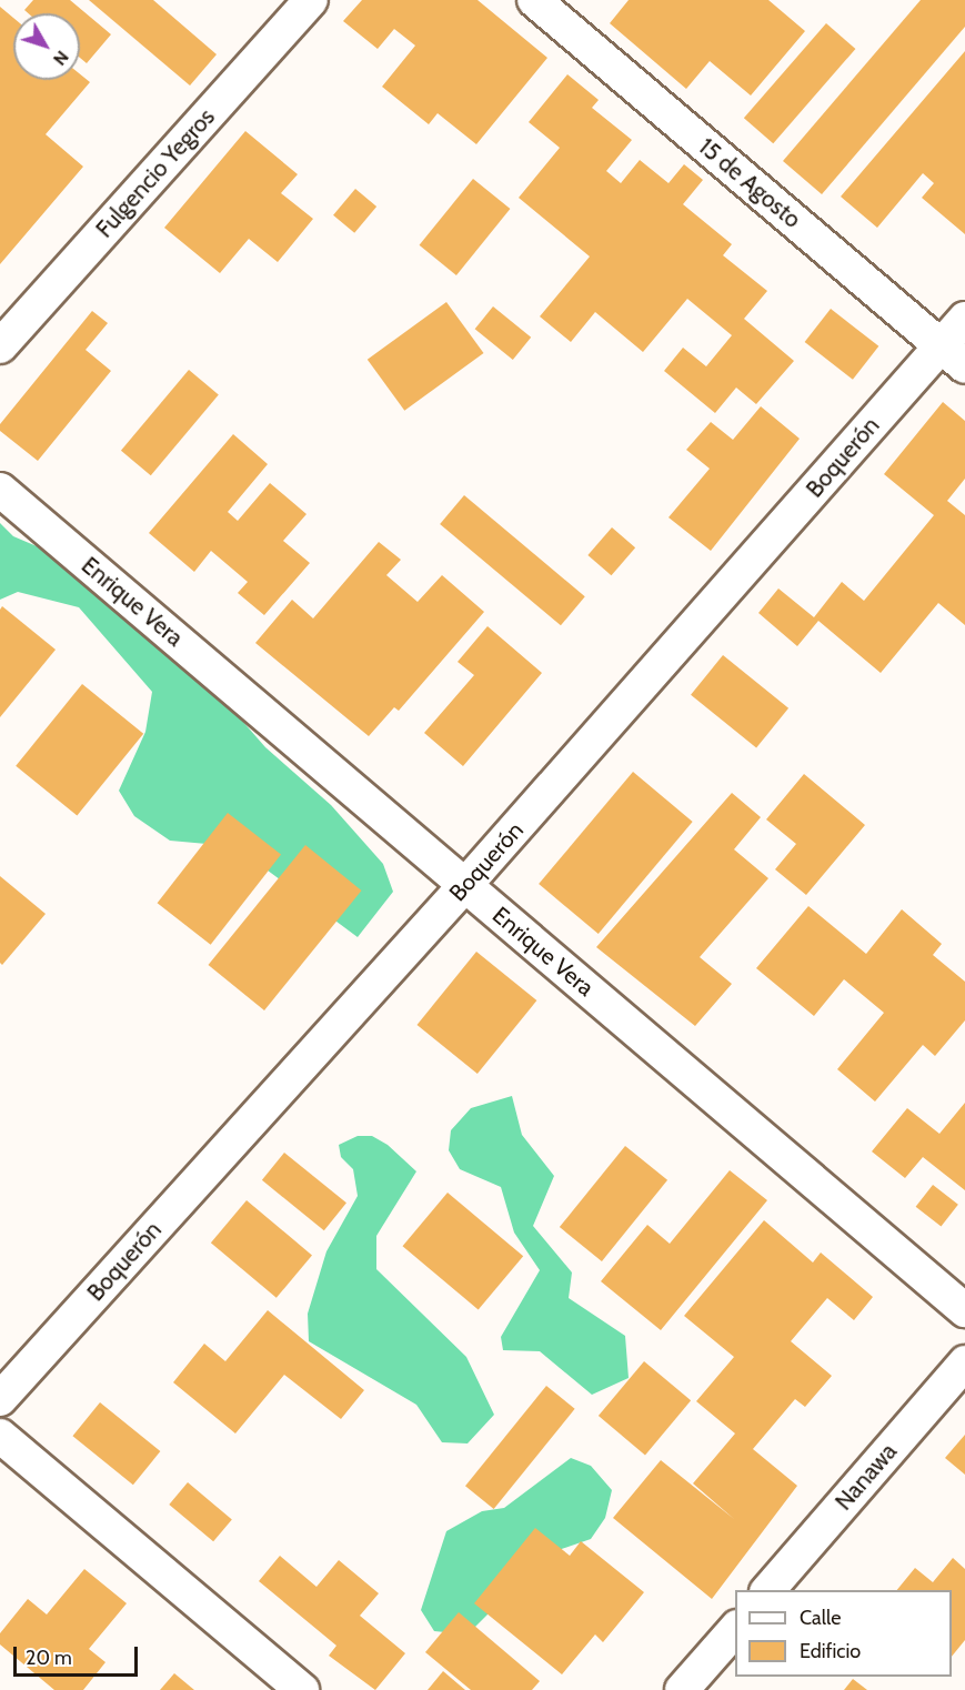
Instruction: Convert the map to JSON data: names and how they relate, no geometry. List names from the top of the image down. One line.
{"streets":{"street":["Fulgencio Yegros","15 de Agosto","Boquerón","Enrique Vera","Nanawa"]},"crossings":[["15 de Agosto","Boquerón"],["Boquerón","Enrique Vera"]],"legend":["Calle","Edificio"],"scale_bar":"20 m","north":"bottom right"}
